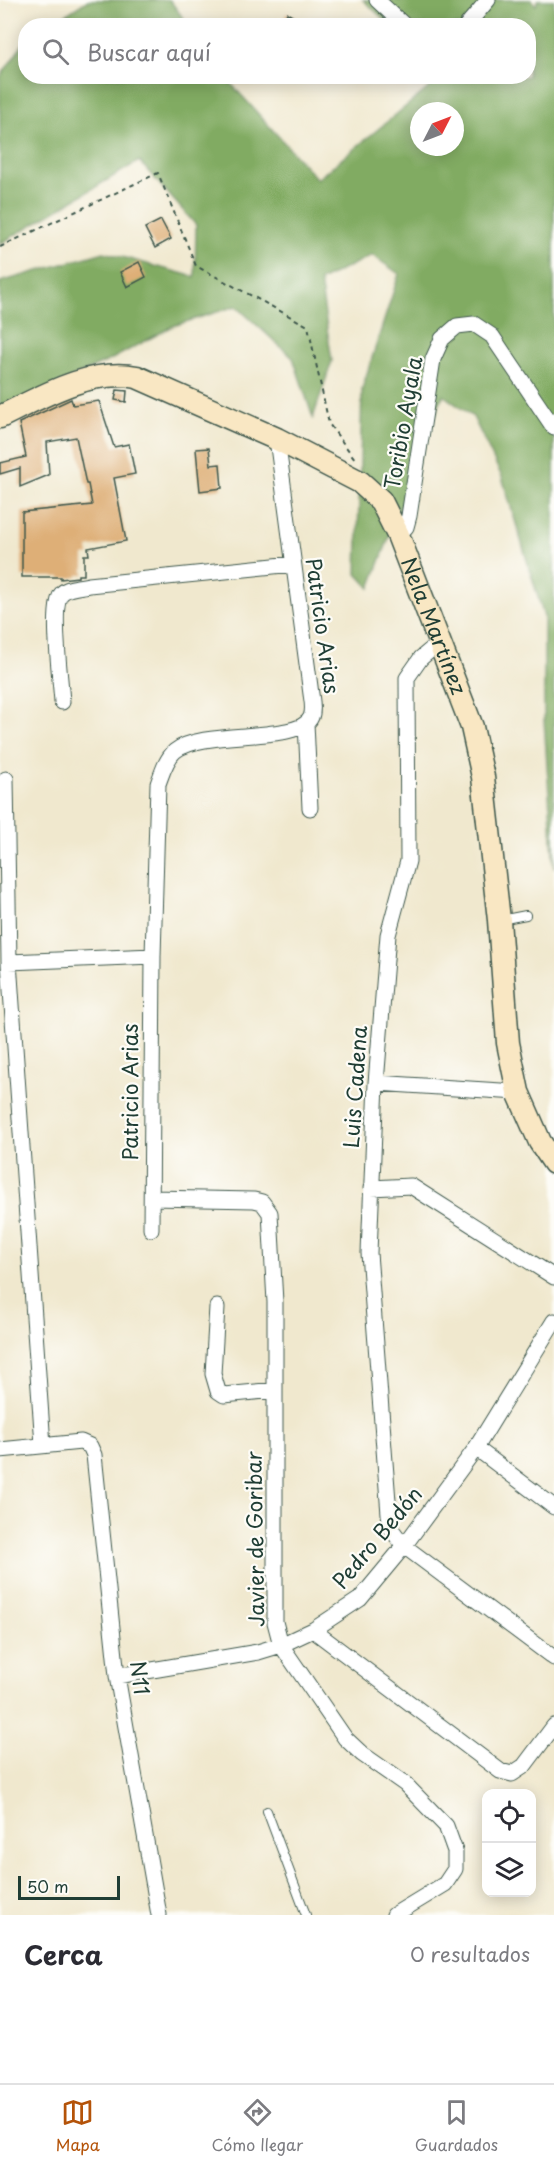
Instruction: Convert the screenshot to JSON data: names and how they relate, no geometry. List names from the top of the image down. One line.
{"streets":{"main road":["Nela Martínez"],"street":["Toribio Ayala","Patricio Arias","Luis Cadena","Pedro Bedón","Javier de Goribar","N11"]},"crossings":[["Toribio Ayala","Nela Martínez"],["Patricio Arias","Nela Martínez"],["Patricio Arias","Javier de Goribar"],["Nela Martínez","Luis Cadena"],["Luis Cadena","Pedro Bedón"],["Pedro Bedón","Javier de Goribar"],["Pedro Bedón","N11"]],"scale_bar":"50 m","north":"top right","page":{"search":"Buscar aquí","scale":"50 m","heading":["Cerca","0 resultados"],"nav":["Mapa","Cómo llegar","Guardados"]}}
